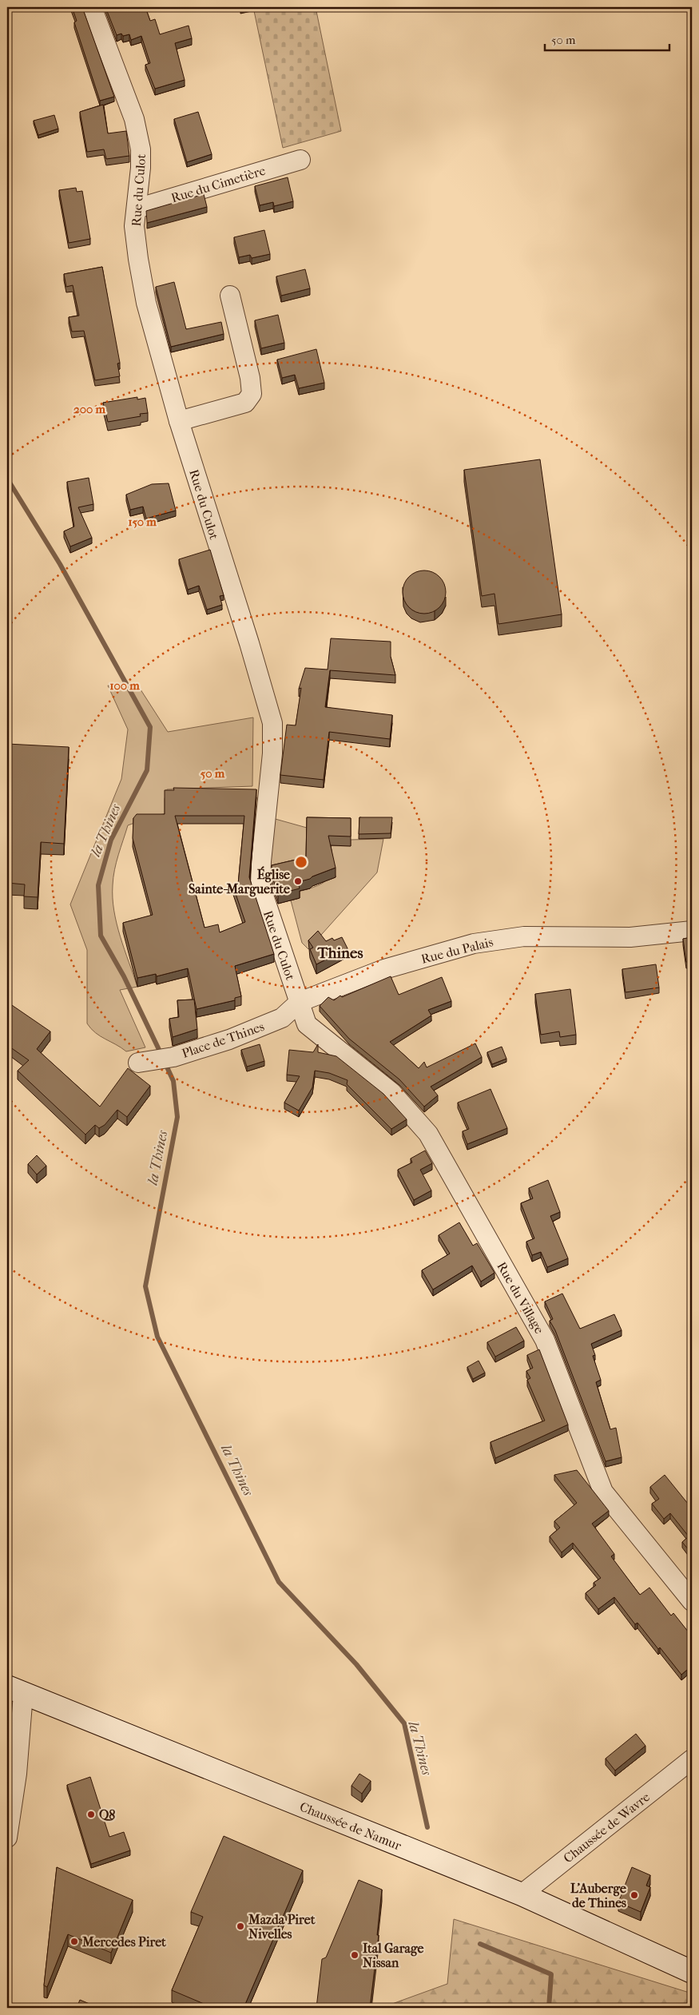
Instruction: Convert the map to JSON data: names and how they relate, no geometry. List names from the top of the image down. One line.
{"streets":{"main road":["Chaussée de Namur"],"street":["Rue du Cimetière","Rue du Culot","Rue du Palais","Place de Thines","Rue du Village","Chaussée de Wavre"]},"crossings":[["Rue du Cimetière","Rue du Culot"],["Rue du Culot","Rue du Palais"],["Rue du Culot","Place de Thines"],["Rue du Palais","Place de Thines"],["Place de Thines","Rue du Village"],["Chaussée de Namur","Chaussée de Wavre"]],"districts":["Thines"],"water":["la Thines"],"places":["Église Sainte-Marguerite","Q8","L'Auberge de Thines","Mazda Piret Nivelles","Mercedes Piret","Ital Garage Nissan"],"scale_bar":"50 m","rings":["200 m","150 m","100 m","50 m"]}
